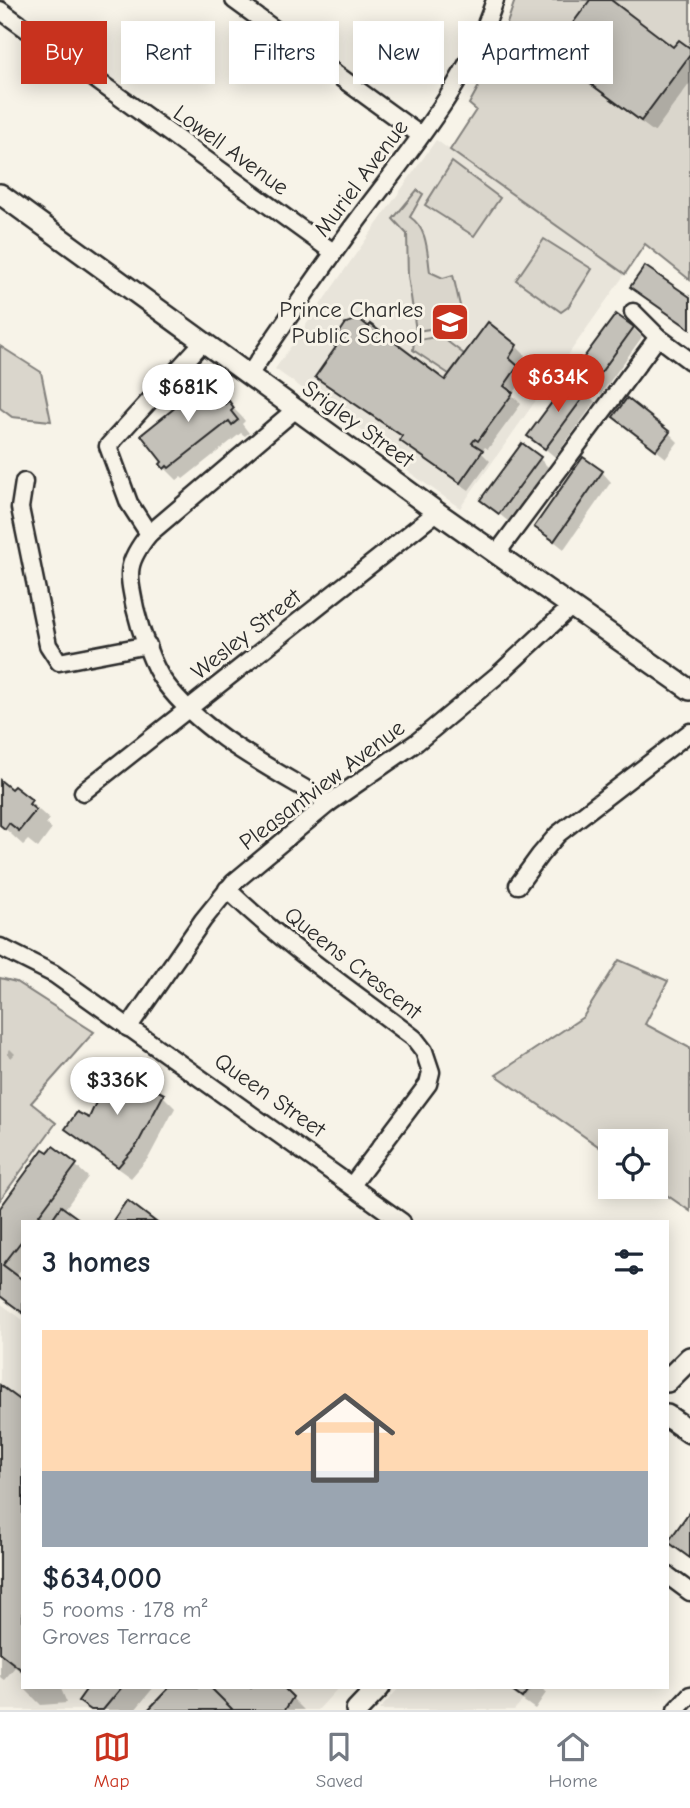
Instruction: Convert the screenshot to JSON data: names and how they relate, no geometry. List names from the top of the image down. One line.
{"streets":{"street":["Lowell Avenue","Muriel Avenue","Srigley Street","Wesley Street","Pleasantview Avenue","Queens Crescent","Queen Street"]},"crossings":[["Lowell Avenue","Muriel Avenue"],["Muriel Avenue","Srigley Street"],["Srigley Street","Wesley Street"],["Srigley Street","Pleasantview Avenue"],["Pleasantview Avenue","Queens Crescent"],["Pleasantview Avenue","Queen Street"],["Queens Crescent","Queen Street"]],"places":{"school or university":["Prince Charles Public School"]},"page":{"chip":["Buy","Rent","Filters","New","Apartment"],"price":["$634K","$681K","$336K"],"heading":"3 homes","list":[{"name":"$634,000","note":"5 rooms · 178 m² · Groves Terrace"}],"tabs":["Map","Saved","Home"]}}
